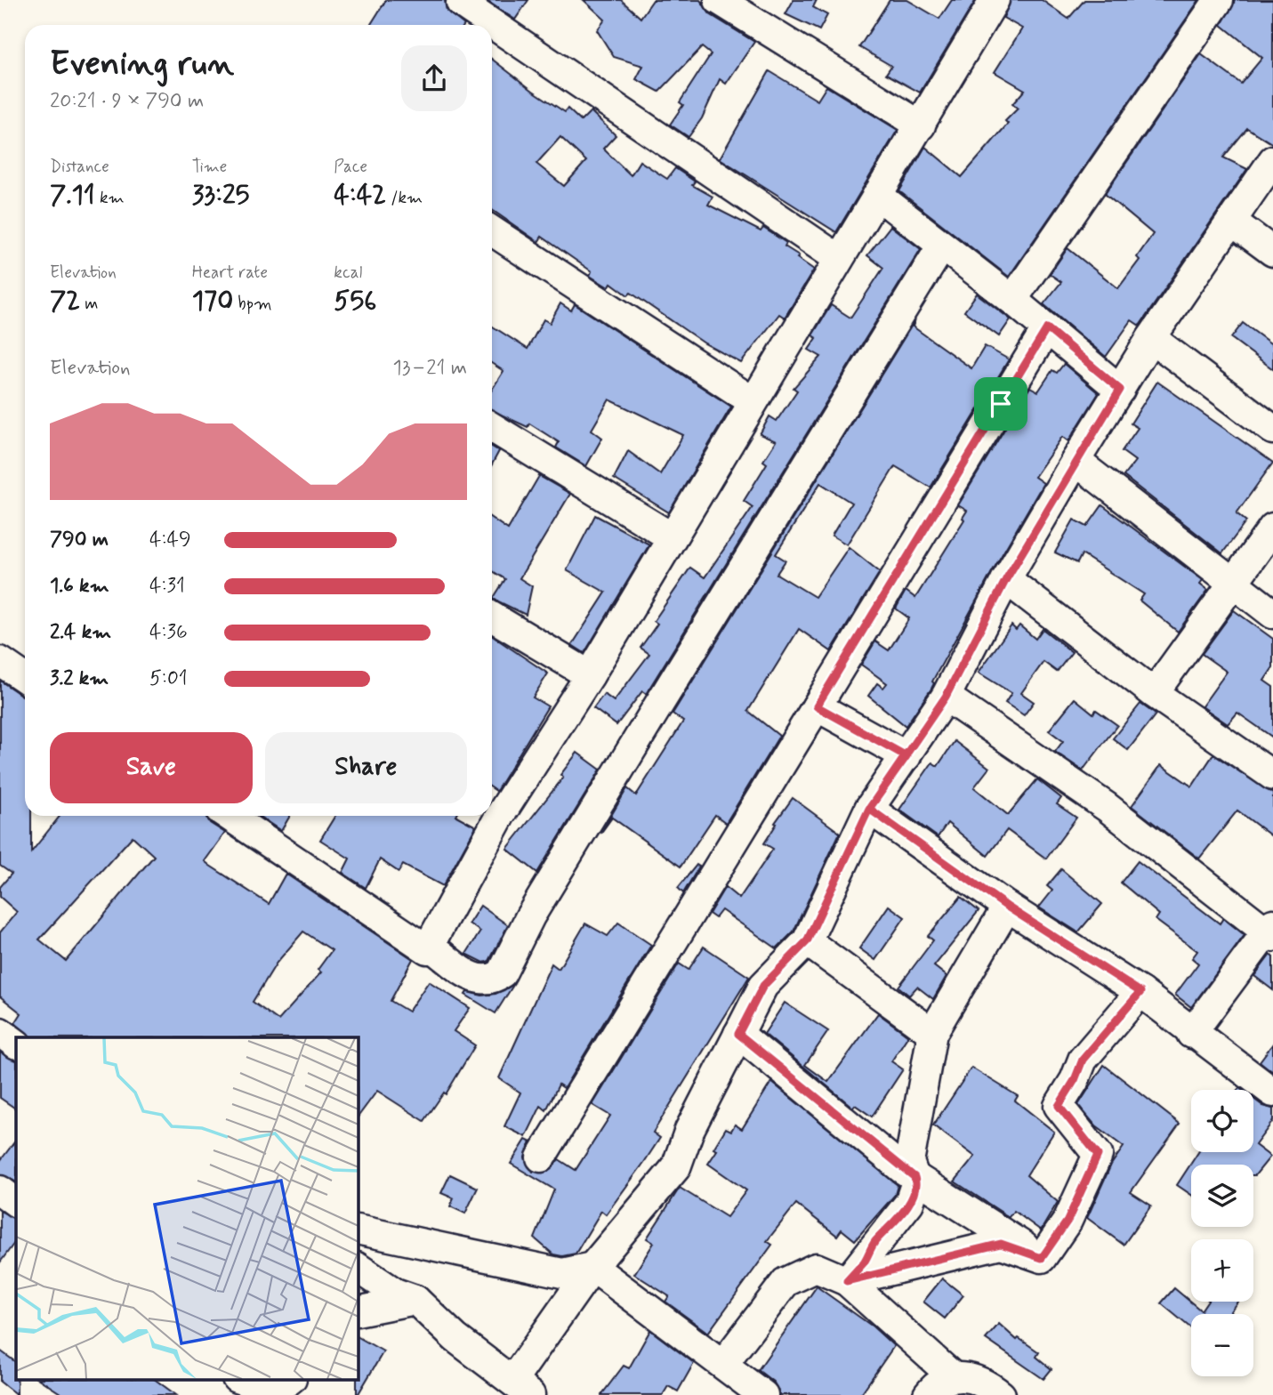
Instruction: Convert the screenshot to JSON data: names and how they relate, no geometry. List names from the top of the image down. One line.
{"page":{"heading":["Evening run","20:21 · 9 × 790 m"],"stats":[["Distance","7.11 km"],["Time","33:25"],["Pace","4:42 /km"],["Elevation","72 m"],["Heart rate","170 bpm"],["kcal","556"]],"chart":["Elevation","13–21 m"],"list":[{"name":"790 m","note":"4:49"},{"name":"1.6 km","note":"4:31"},{"name":"2.4 km","note":"4:36"},{"name":"3.2 km","note":"5:01"}],"buttons":["Save","Share"],"map_buttons":["+","−"]}}
